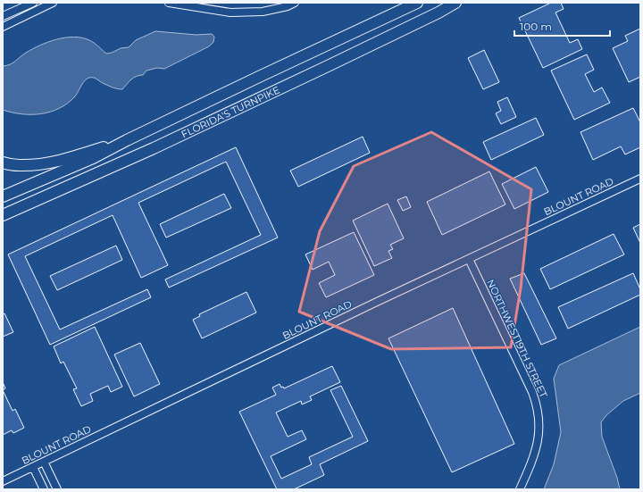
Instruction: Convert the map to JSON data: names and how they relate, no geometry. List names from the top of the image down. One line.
{"streets":{"highway":["FLORIDA'S TURNPIKE"],"street":["BLOUNT ROAD","NORTHWEST19TH STREET"]},"crossings":[["BLOUNT ROAD","NORTHWEST19TH STREET"]],"scale_bar":"100 m"}
